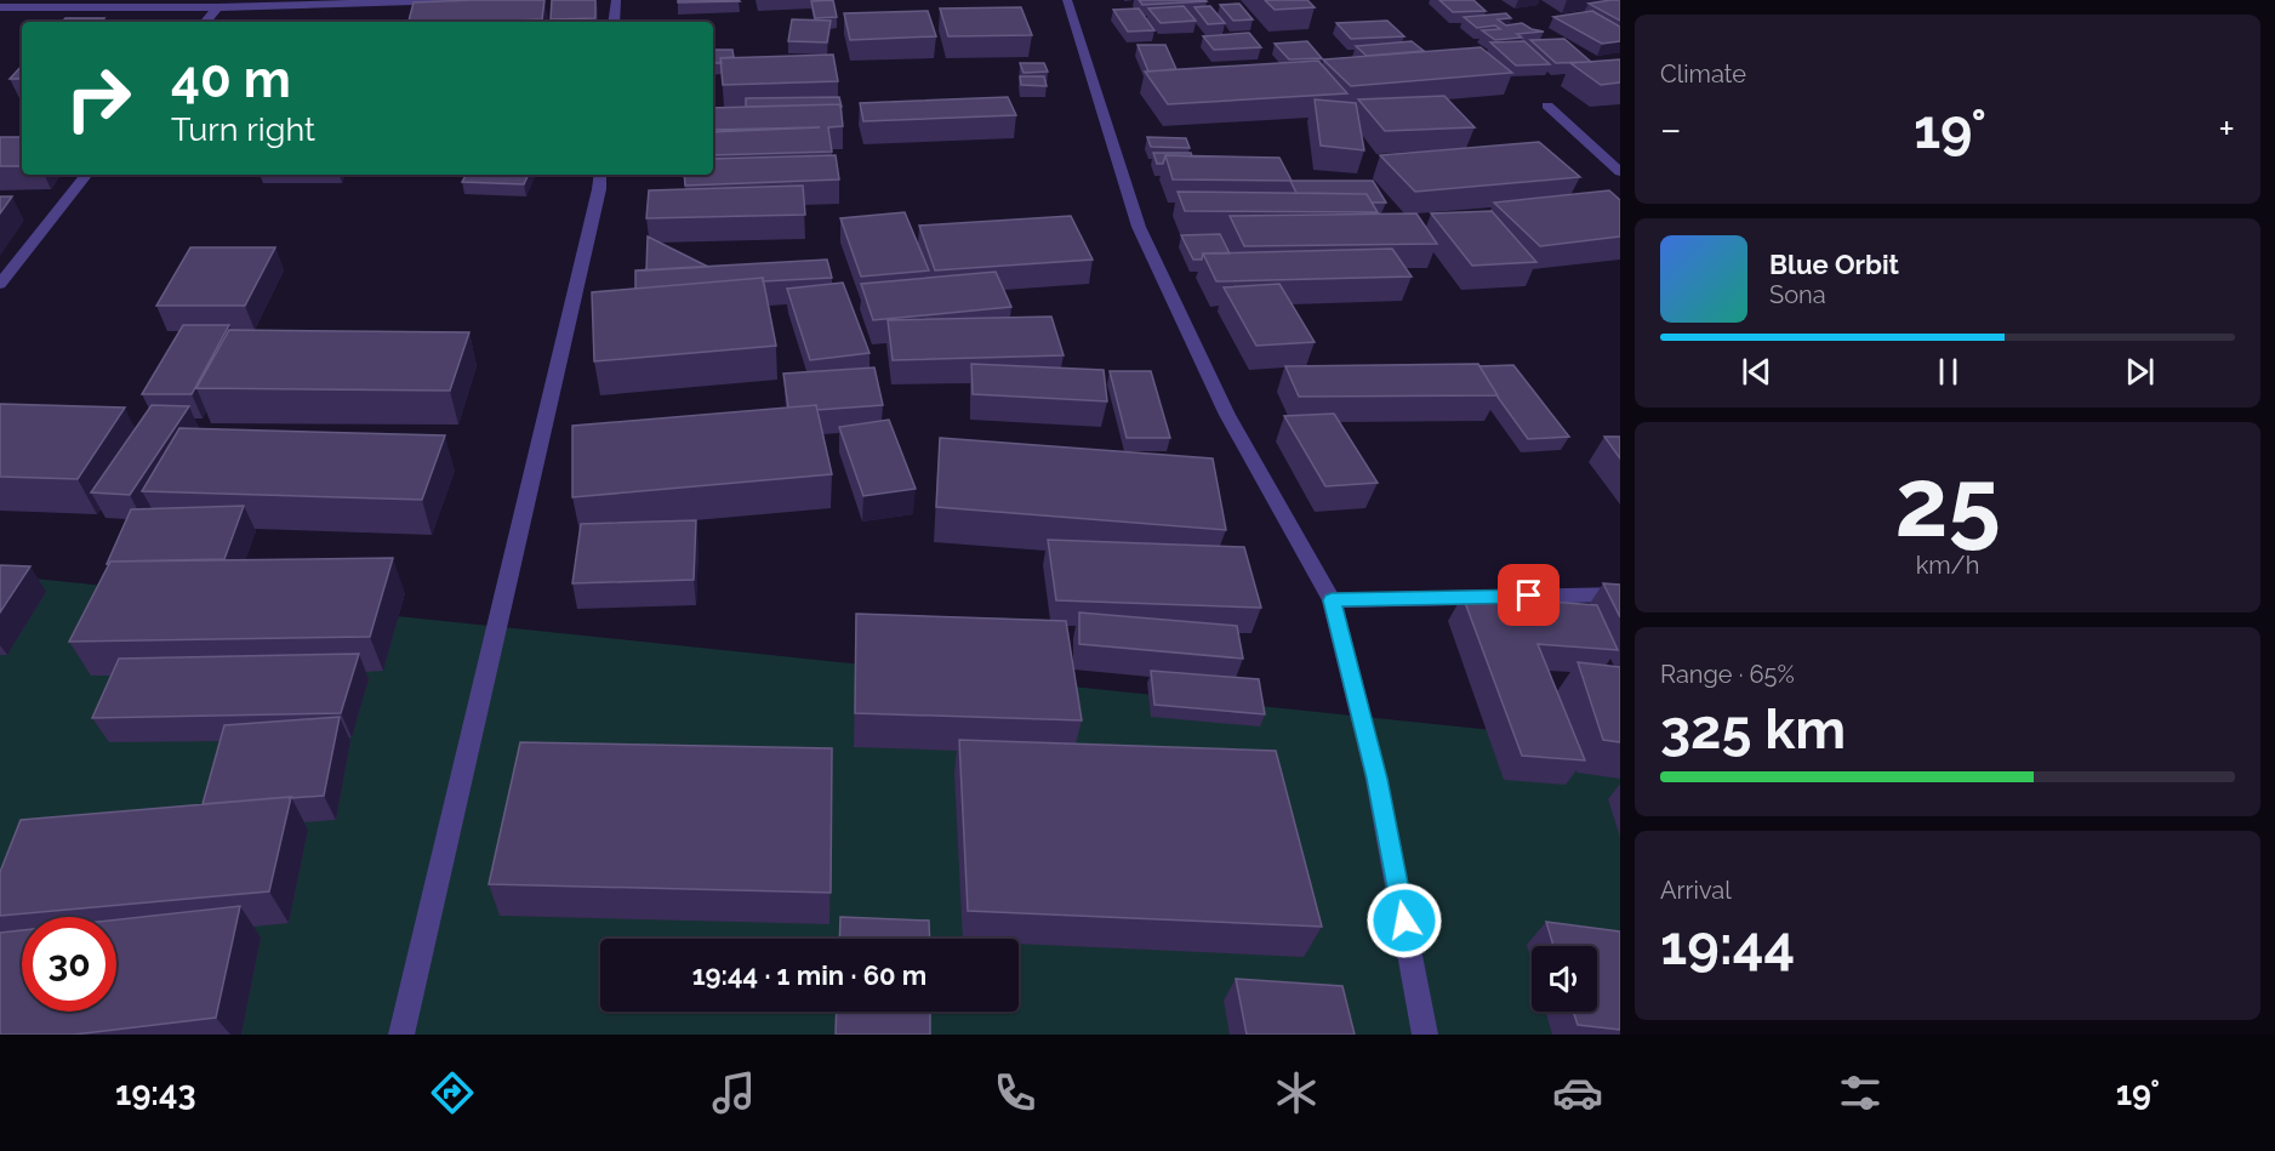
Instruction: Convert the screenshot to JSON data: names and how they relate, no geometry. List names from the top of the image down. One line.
{"page":{"tile":["Climate",["25","km/h"],["Range · 65%","325 km"],["Arrival","19:44"]],"turn":["40 m","Turn right"],"heat":["−","19°","+"],"song":["Blue Orbit","Sona"],"limit":"30","trip":"19:44 · 1 min · 60 m","tabs":["19:43","19°"]}}
